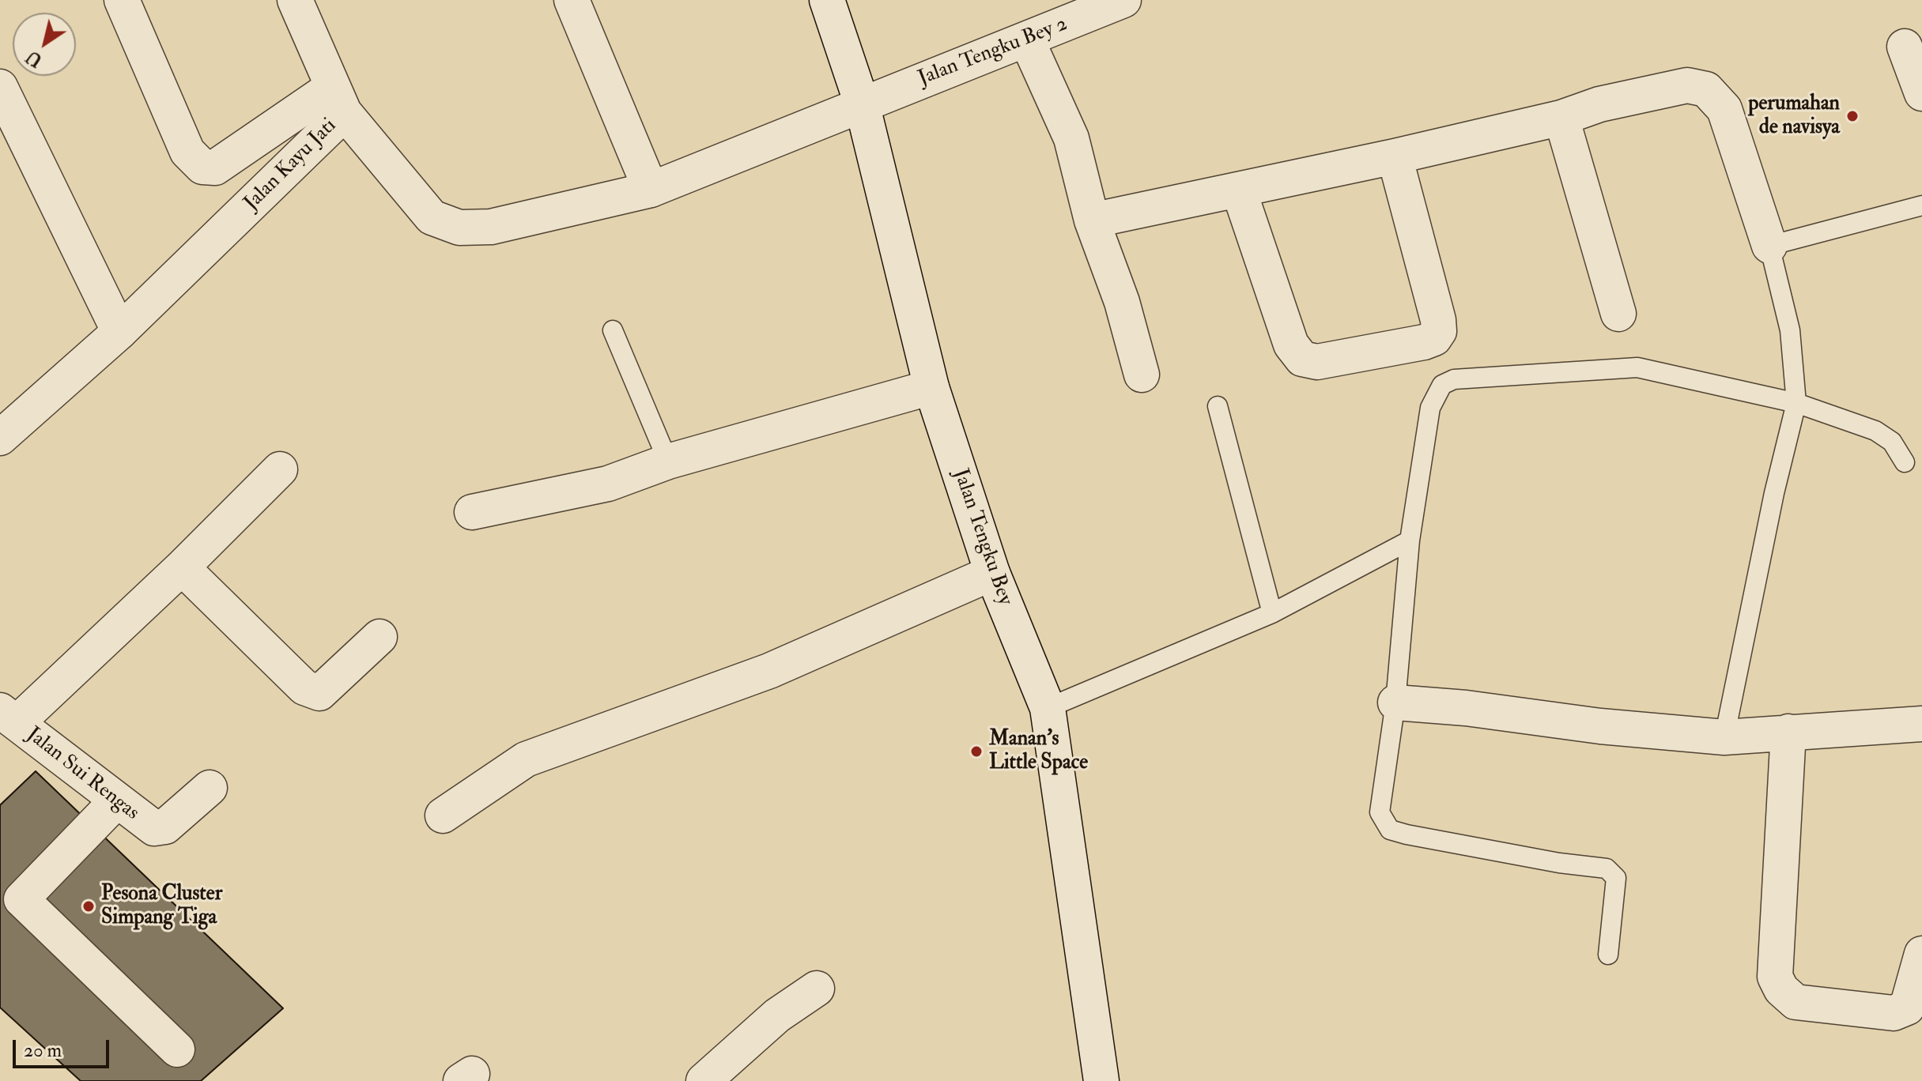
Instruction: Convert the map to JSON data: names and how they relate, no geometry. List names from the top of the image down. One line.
{"streets":{"street":["Jalan Tengku Bey 2","Jalan Kayu Jati","Jalan Tengku Bey","Jalan Sui Rengas"]},"crossings":[["Jalan Tengku Bey 2","Jalan Kayu Jati"],["Jalan Tengku Bey 2","Jalan Tengku Bey"],["Jalan Kayu Jati","Jalan Tengku Bey"]],"places":["perumahan de navisya","Manan's Little Space","Pesona Cluster Simpang Tiga"],"scale_bar":"20 m","north":"bottom left"}
